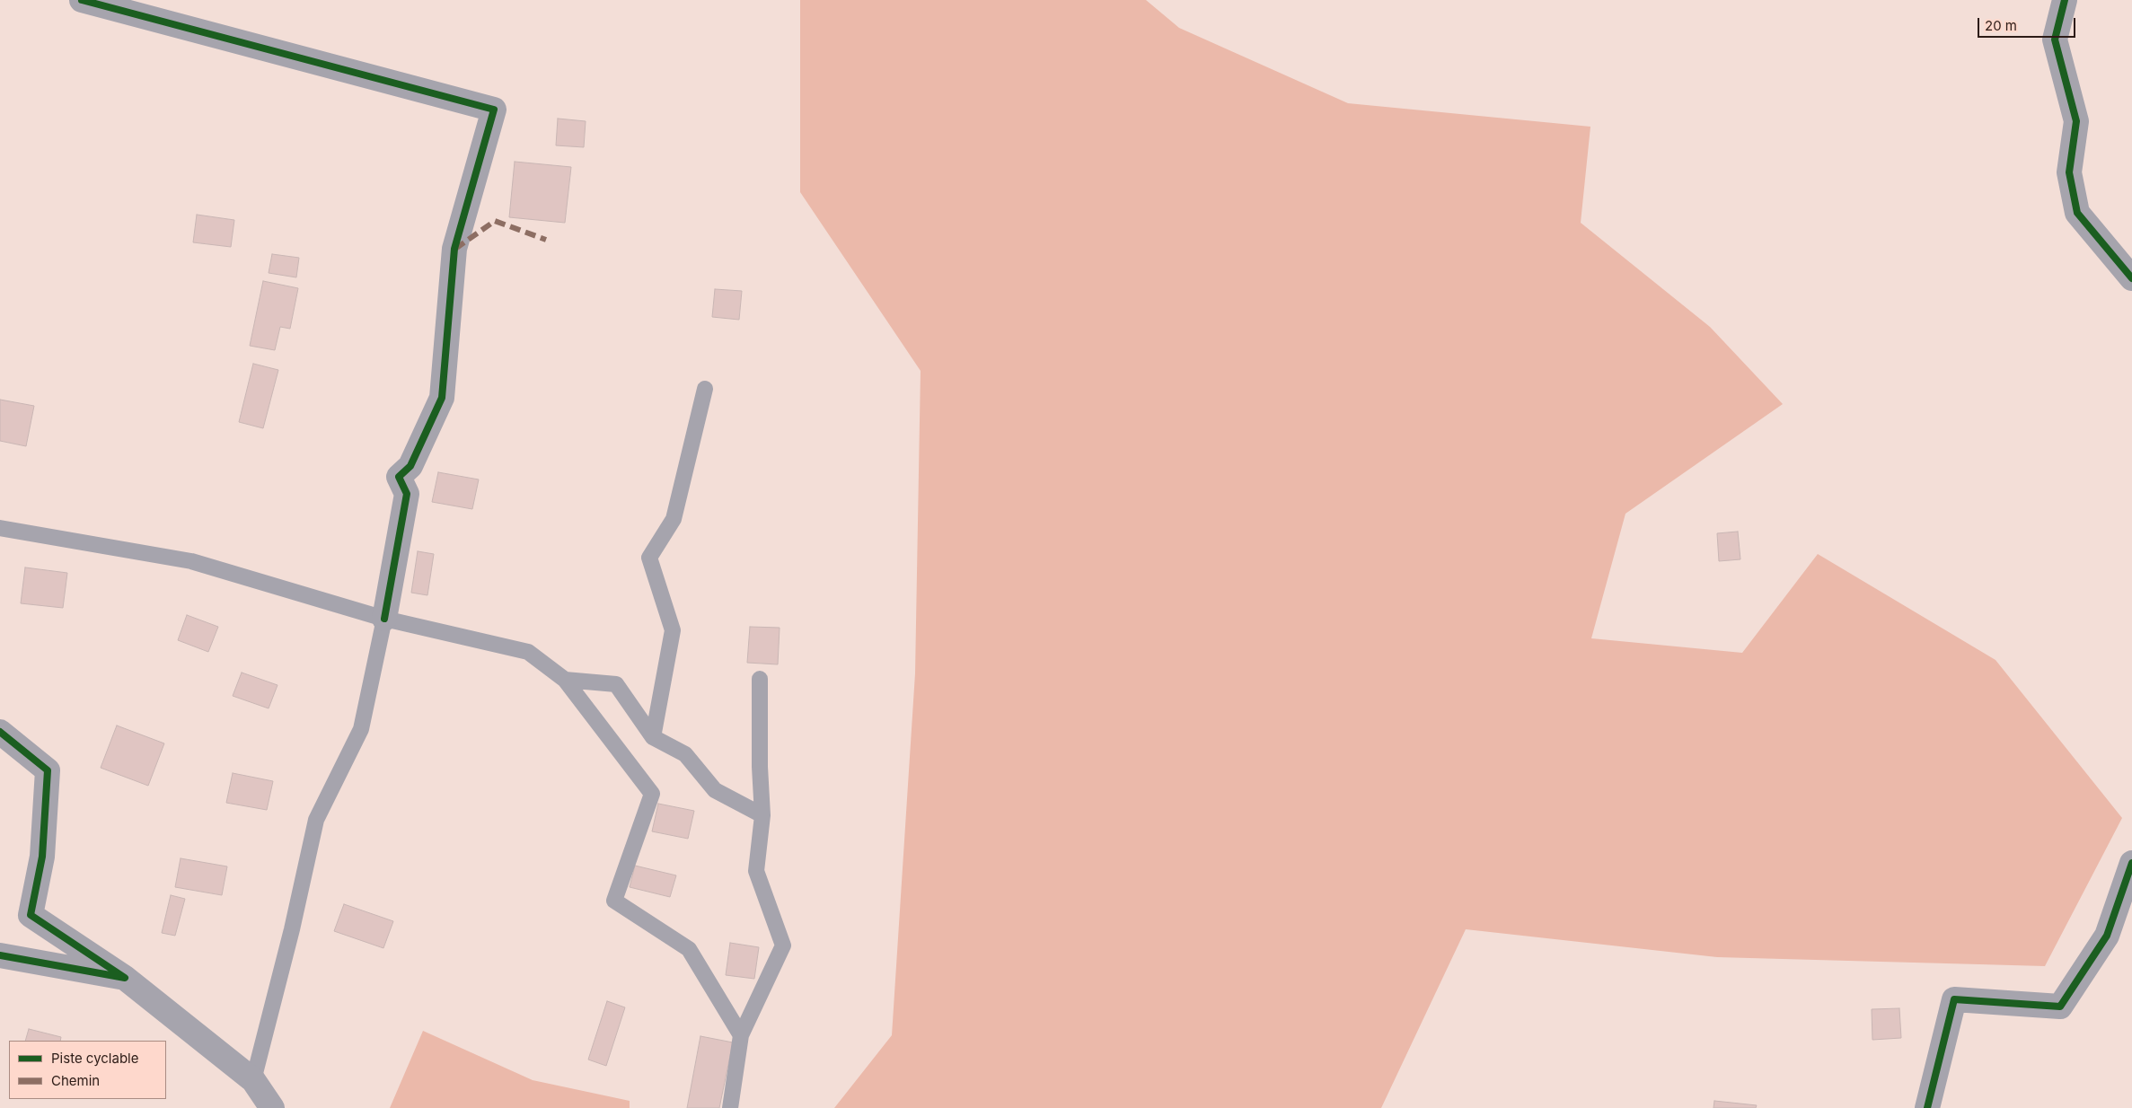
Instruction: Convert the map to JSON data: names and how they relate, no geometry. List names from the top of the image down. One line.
{"legend":["Piste cyclable","Chemin"],"scale_bar":"20 m"}
